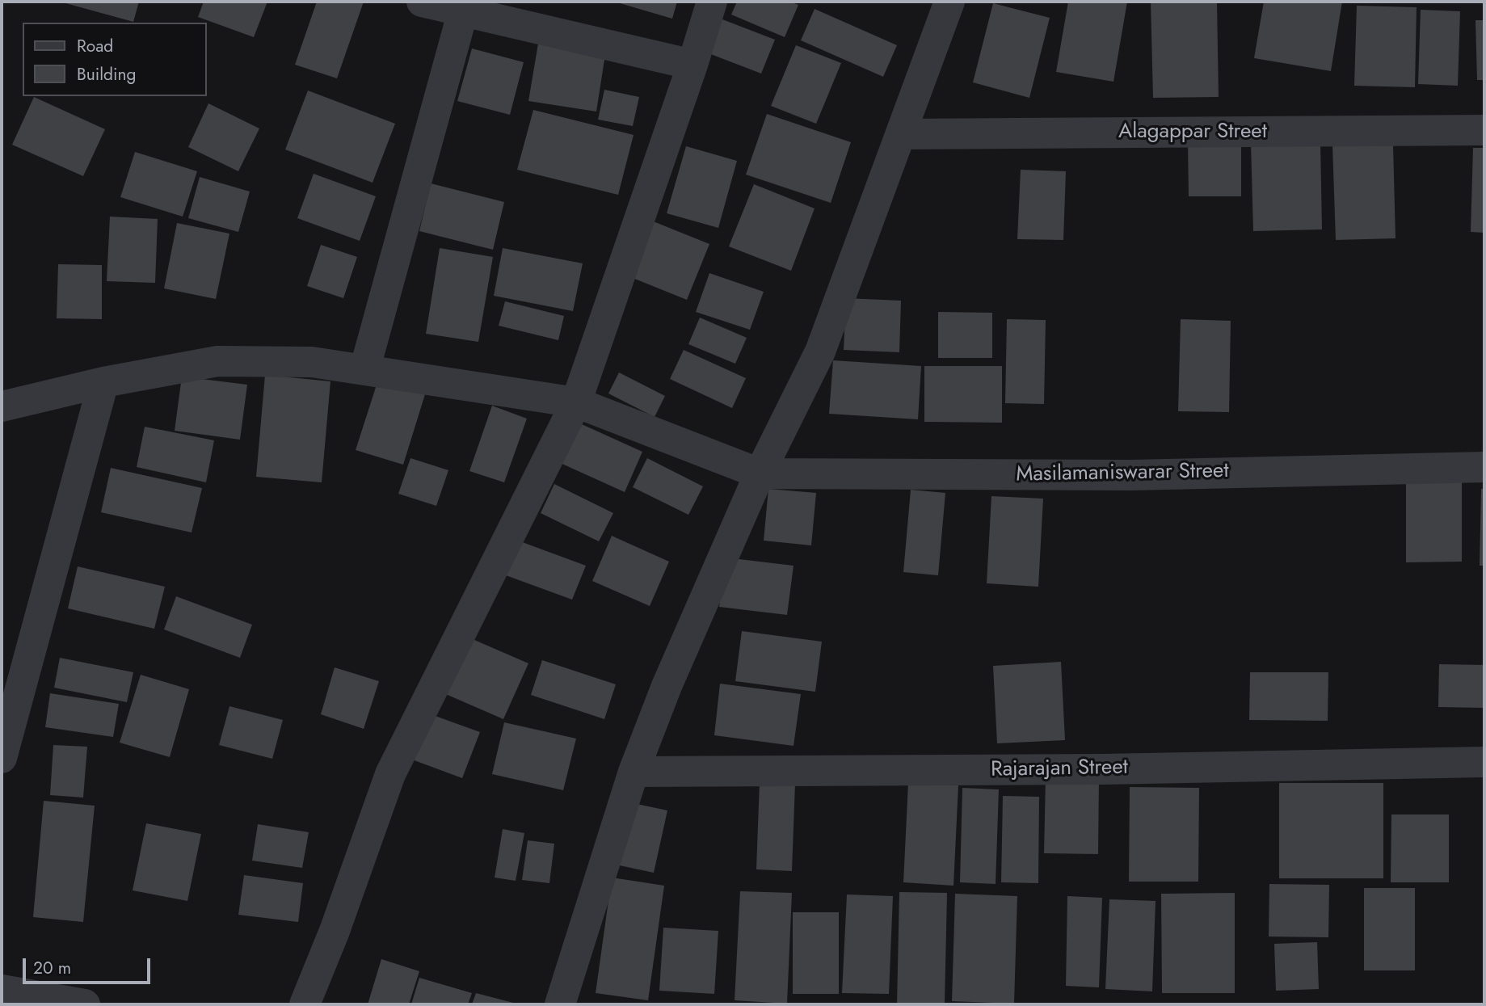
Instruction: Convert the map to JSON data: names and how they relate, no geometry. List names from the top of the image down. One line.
{"streets":{"street":["Alagappar Street","Masilamaniswarar Street","Rajarajan Street"]},"legend":["Road","Building"],"scale_bar":"20 m"}
